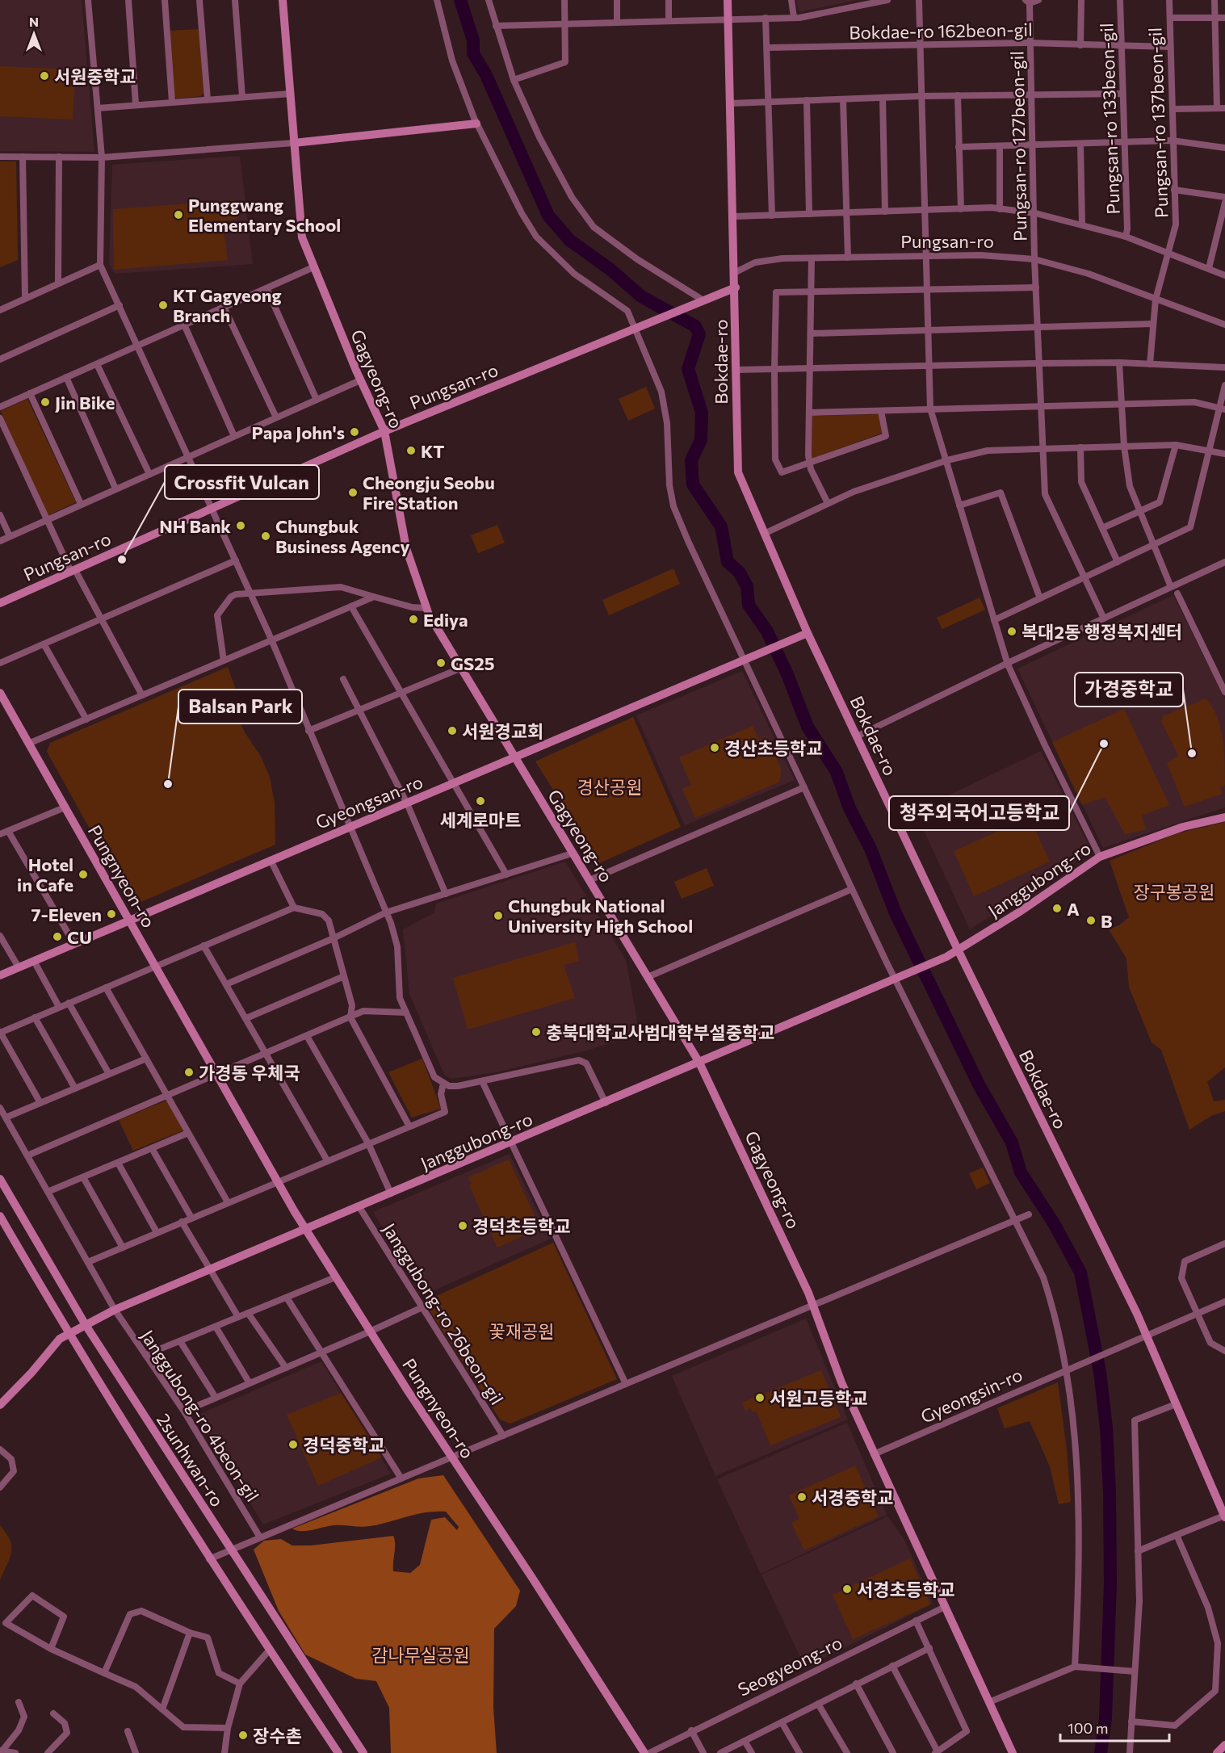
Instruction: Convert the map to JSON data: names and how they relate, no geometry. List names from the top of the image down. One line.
{"streets":{"street":["Bokdae-ro 162beon-gil","Pungsan-ro 133beon-gil","Pungsan-ro 137beon-gil","Pungsan-ro 127beon-gil","Pungsan-ro","Bokdae-ro","Gagyeong-ro","Gyeongsan-ro","Pungnyeon-ro","Janggubong-ro","Janggubong-ro 26beon-gil","Gyeongsin-ro","Janggubong-ro 4beon-gil","2sunhwan-ro","Seogyeong-ro"]},"crossings":[["Bokdae-ro 162beon-gil","Pungsan-ro 133beon-gil"],["Bokdae-ro 162beon-gil","Pungsan-ro 137beon-gil"],["Bokdae-ro 162beon-gil","Pungsan-ro 127beon-gil"],["Pungsan-ro 137beon-gil","Pungsan-ro"],["Pungsan-ro 127beon-gil","Pungsan-ro"],["Pungsan-ro","Bokdae-ro"],["Pungsan-ro","Gagyeong-ro"],["Bokdae-ro","Gyeongsan-ro"],["Bokdae-ro","Janggubong-ro"],["Bokdae-ro","Gyeongsin-ro"],["Gagyeong-ro","Gyeongsan-ro"],["Gagyeong-ro","Janggubong-ro"],["Gagyeong-ro","Gyeongsin-ro"],["Gagyeong-ro","Seogyeong-ro"],["Gyeongsan-ro","Pungnyeon-ro"],["Pungnyeon-ro","Janggubong-ro"],["Janggubong-ro","Janggubong-ro 26beon-gil"],["Janggubong-ro","Janggubong-ro 4beon-gil"],["Janggubong-ro","2sunhwan-ro"]],"parks":["경산공원","장구봉공원","꽃재공원","감나무실공원"],"places":["서원중학교","Punggwang Elementary School","KT Gagyeong Branch","Jin Bike","Papa John's","KT","Cheongju Seobu Fire Station","NH Bank","Chungbuk Business Agency","Crossfit Vulcan","Ediya","복대2동 행정복지센터","GS25","서원경교회","청주외국어고등학교","경산초등학교","가경중학교","Balsan Park","세계로마트","Hotel in Cafe","A","7-Eleven","Chungbuk National University High School","B","CU","충북대학교사범대학부설중학교","가경동 우체국","경덕초등학교","서원고등학교","경덕중학교","서경중학교","서경초등학교","장수촌"],"scale_bar":"100 m","north":"top"}
